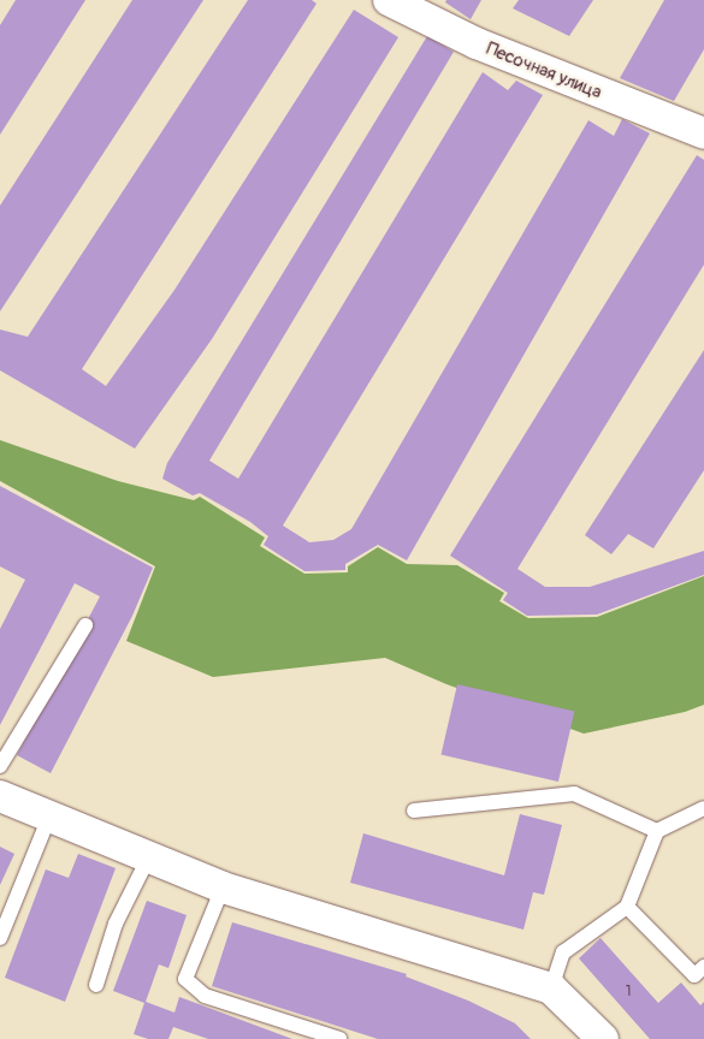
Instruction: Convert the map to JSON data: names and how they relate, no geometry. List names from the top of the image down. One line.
{"streets":{"street":["Песочная улица"]},"house_numbers":["1"]}
